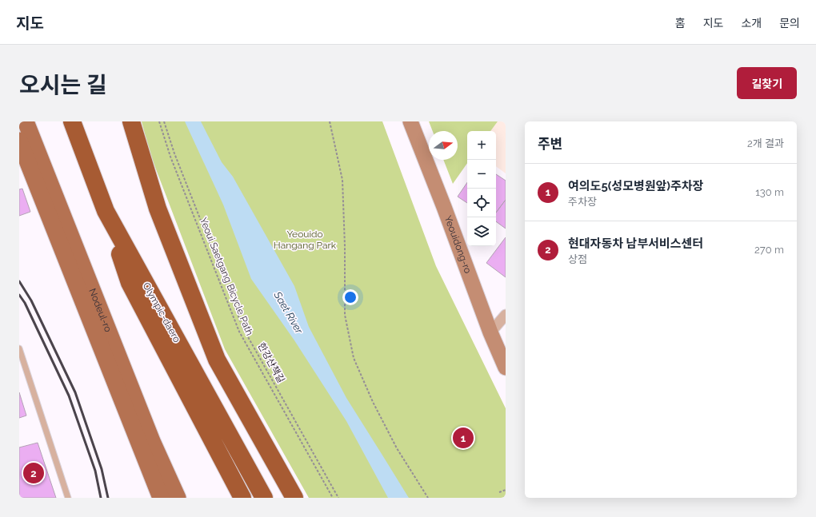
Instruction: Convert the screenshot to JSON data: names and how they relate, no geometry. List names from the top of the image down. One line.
{"streets":{"highway":["Olympic-daero"],"main road":["Yeouidong-ro","Nodeul-ro"],"path":["Yeoui Saetgang Bicycle Path","한강산책길"]},"water":["Saet River"],"parks":["Yeouido Hangang Park"],"north":"right","page":{"header":"지도","nav":["홈","지도","소개","문의"],"title":"오시는 길","buttons":"길찾기","heading":["주변","2개 결과"],"map_buttons":["+","−"],"list":[{"mark":"1","name":"여의도5(성모병원앞)주차장","note":"주차장","value":"130 m"},{"mark":"2","name":"현대자동차 남부서비스센터","note":"상점","value":"270 m"}],"pins":["1","2"]}}
